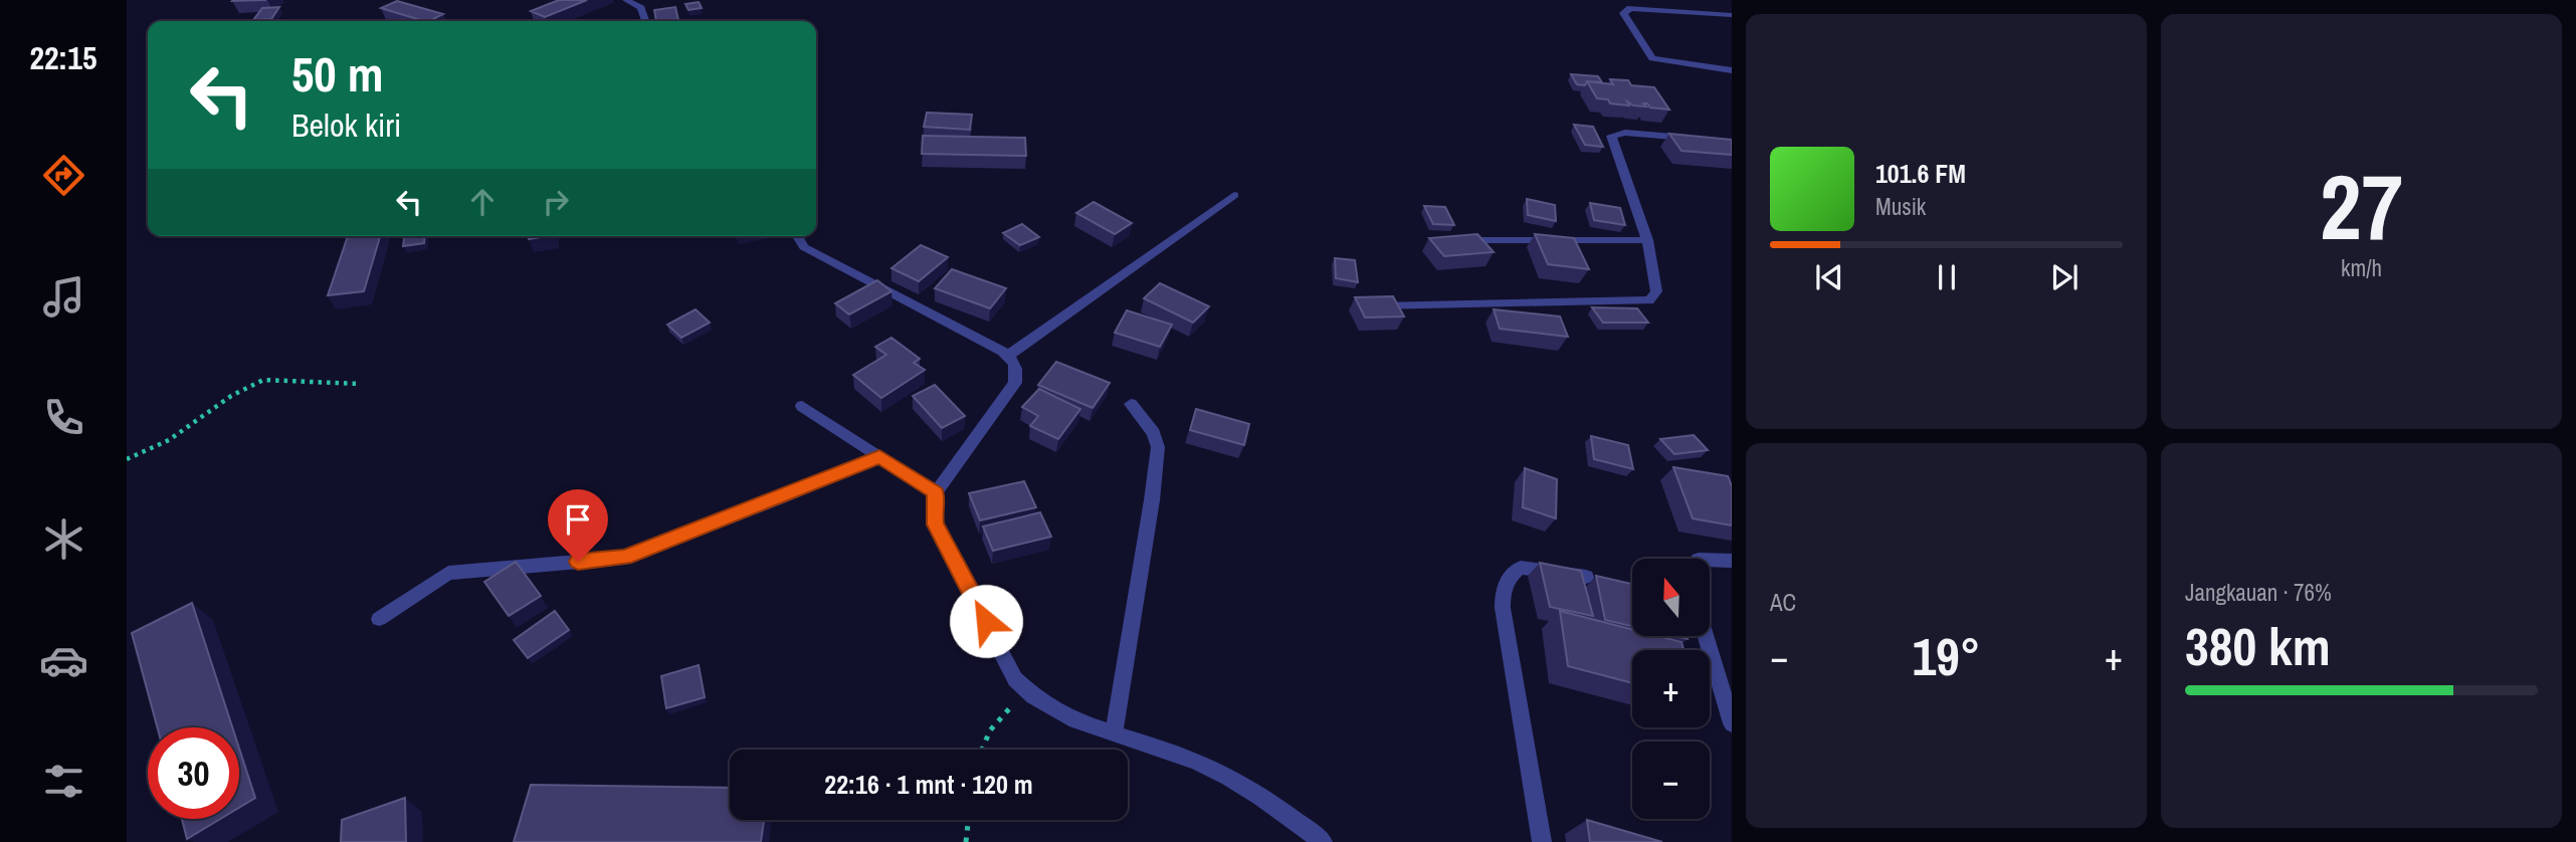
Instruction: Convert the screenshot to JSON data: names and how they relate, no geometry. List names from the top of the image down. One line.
{"north":"top","page":{"tabs":"22:15","tile":[["27","km/h"],"AC",["Jangkauan · 76%","380 km"]],"turn":["50 m","Belok kiri"],"song":["101.6 FM","Musik"],"map_buttons":["+","−"],"heat":["−","19°","+"],"limit":"30","trip":"22:16 · 1 mnt · 120 m"}}
